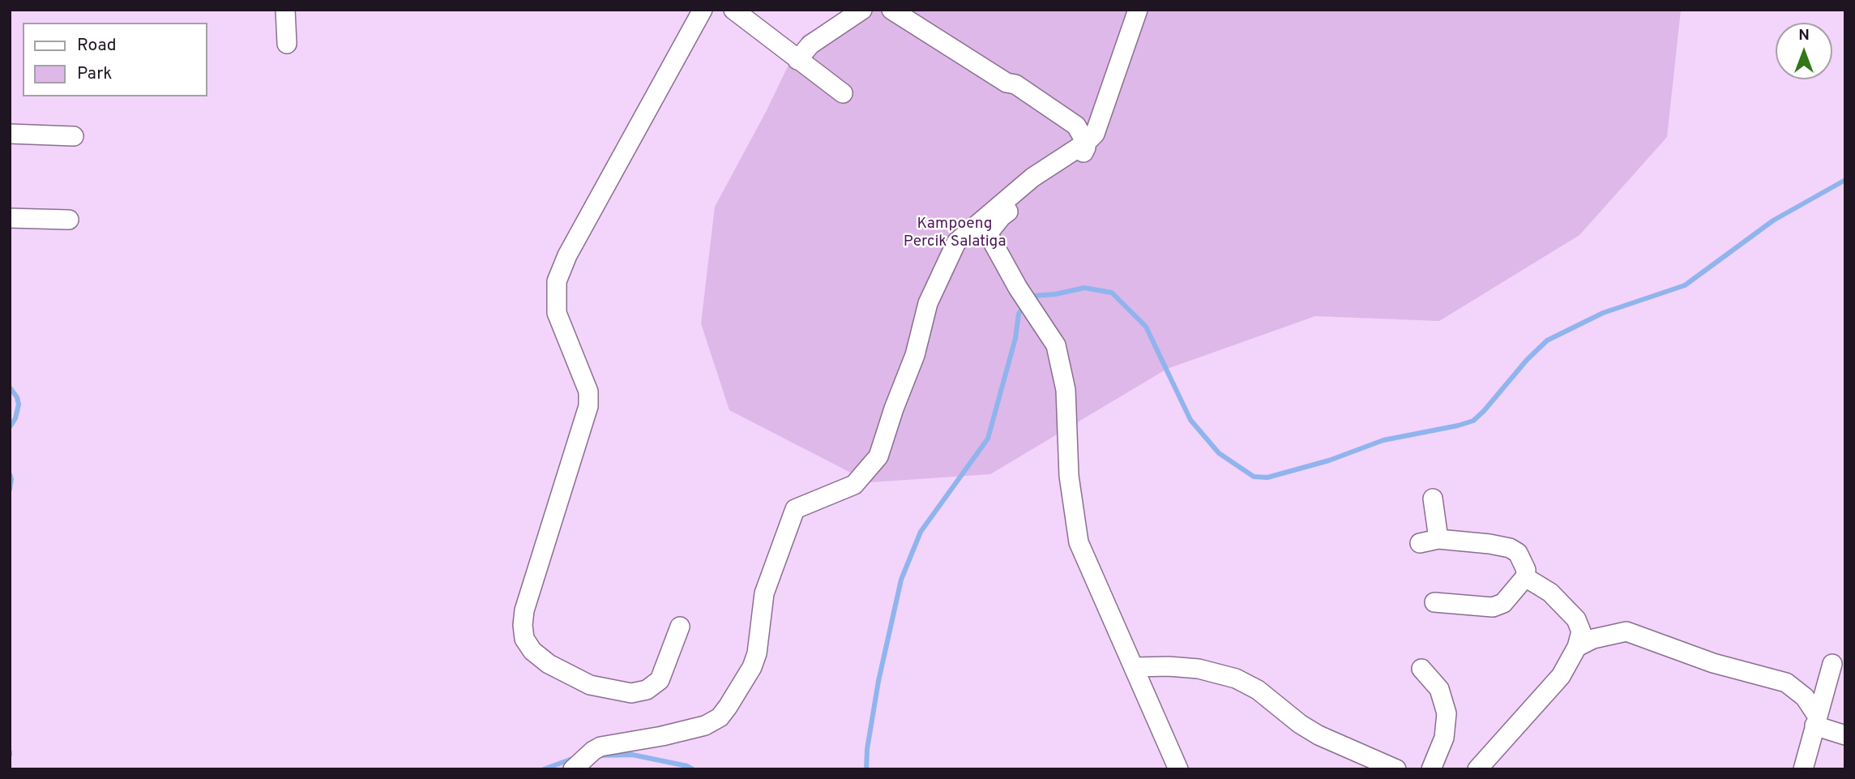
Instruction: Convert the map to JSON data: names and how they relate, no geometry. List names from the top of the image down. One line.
{"parks":["Kampoeng Percik Salatiga"],"legend":["Road","Park"],"north":"top"}
